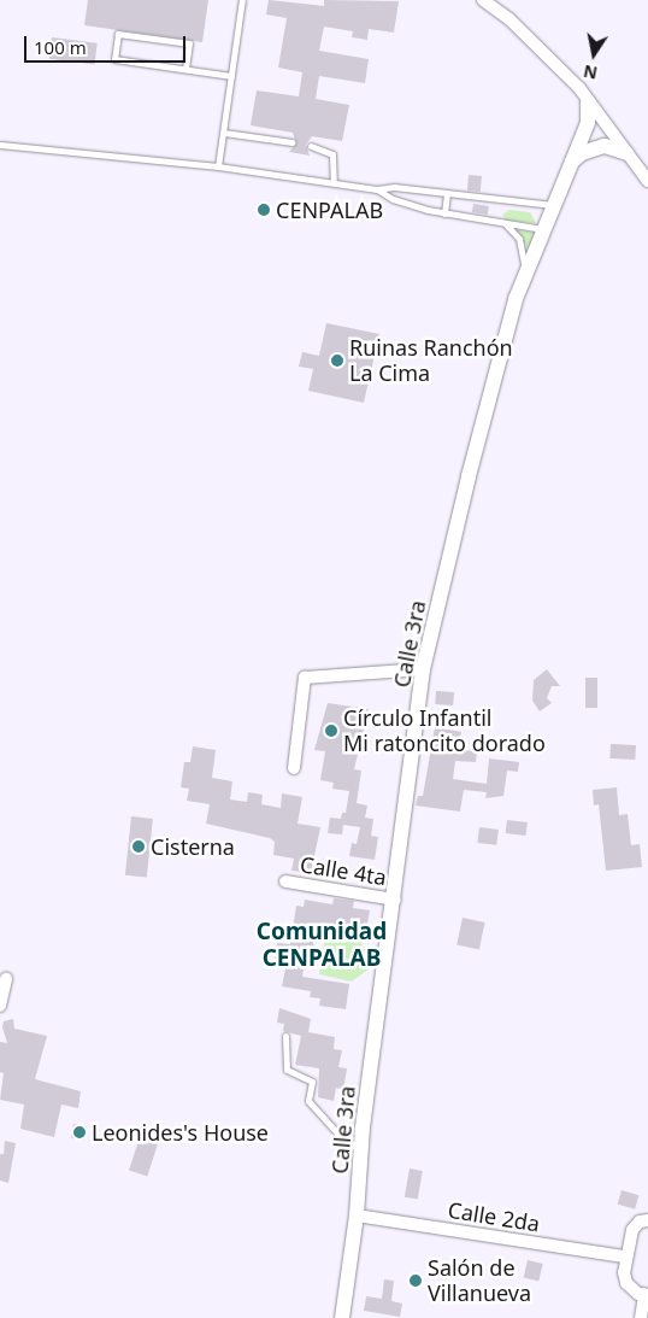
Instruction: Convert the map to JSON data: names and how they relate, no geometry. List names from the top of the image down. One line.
{"streets":{"street":["Calle 3ra","Calle 4ta","Calle 2da"]},"crossings":[["Calle 3ra","Calle 4ta"],["Calle 3ra","Calle 2da"]],"districts":["Comunidad CENPALAB"],"places":["CENPALAB","Ruinas Ranchón La Cima","Círculo Infantil Mi ratoncito dorado","Cisterna","Leonides's House","Salón de Villanueva"],"scale_bar":"100 m","north":"bottom"}
